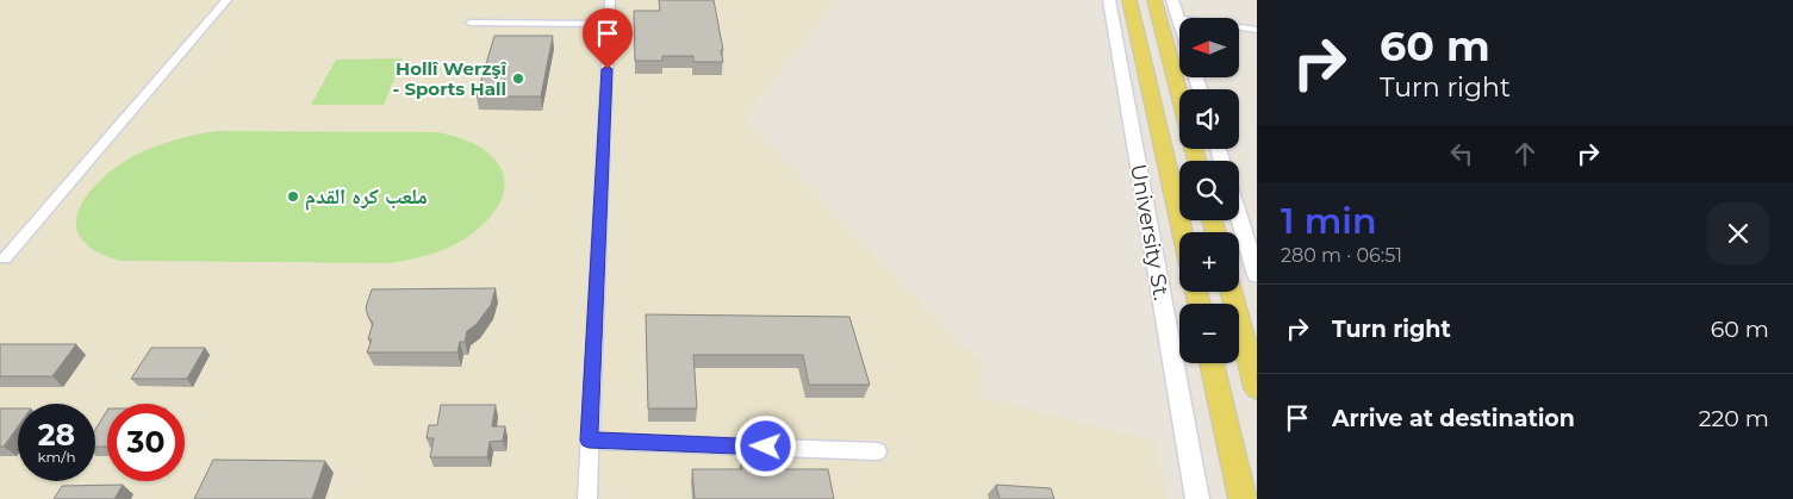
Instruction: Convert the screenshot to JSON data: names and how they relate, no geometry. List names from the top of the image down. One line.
{"streets":{"street":["University St."]},"places":["Hollî Werzşî - Sports Hall","ملعب كره القدم"],"north":"left","page":{"turn":["60 m","Turn right"],"map_buttons":["+","−"],"heading":["1 min","280 m · 06:51"],"list":[{"name":"Turn right","value":"60 m"},{"name":"Arrive at destination","value":"220 m"}],"speed":"28 km/h","limit":"30"}}
